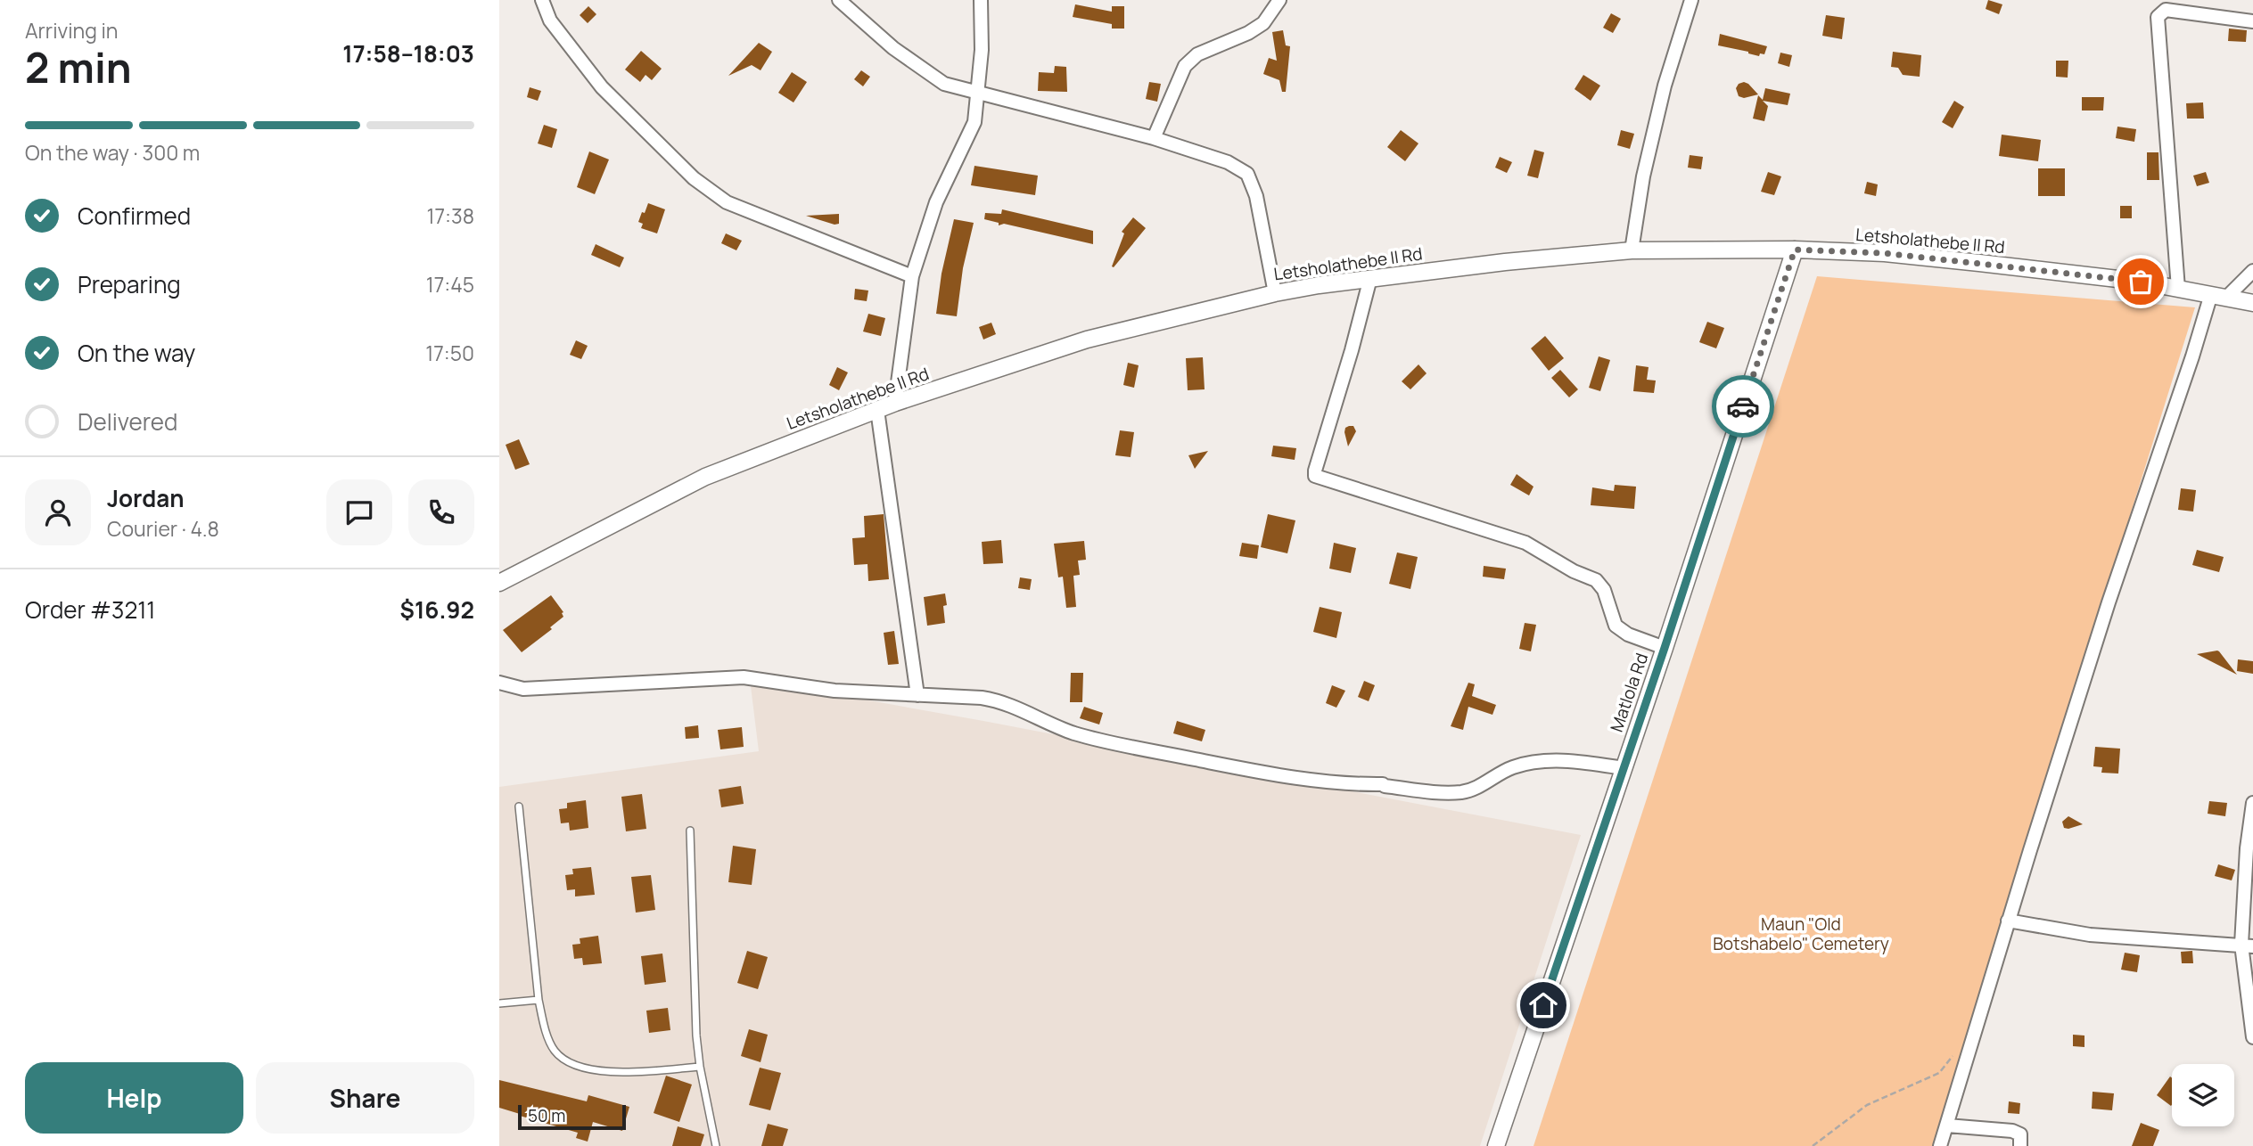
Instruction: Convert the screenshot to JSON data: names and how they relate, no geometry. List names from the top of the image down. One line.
{"streets":{"street":["Letsholathebe II Rd","Matlola Rd"]},"crossings":[["Letsholathebe II Rd","Matlola Rd"]],"parks":["Maun \"Old Botshabelo\" Cemetery"],"scale_bar":"50 m","page":{"heading":["2 min","Arriving in","17:58–18:03"],"panel":["Jordan","Courier · 4.8","Order #3211","$16.92"],"bar":"On the way · 300 m","list":[["Confirmed","17:38"],["Preparing","17:45"],["On the way","17:50"],"Delivered"],"buttons":["Help","Share"],"scale":"50 m"}}
